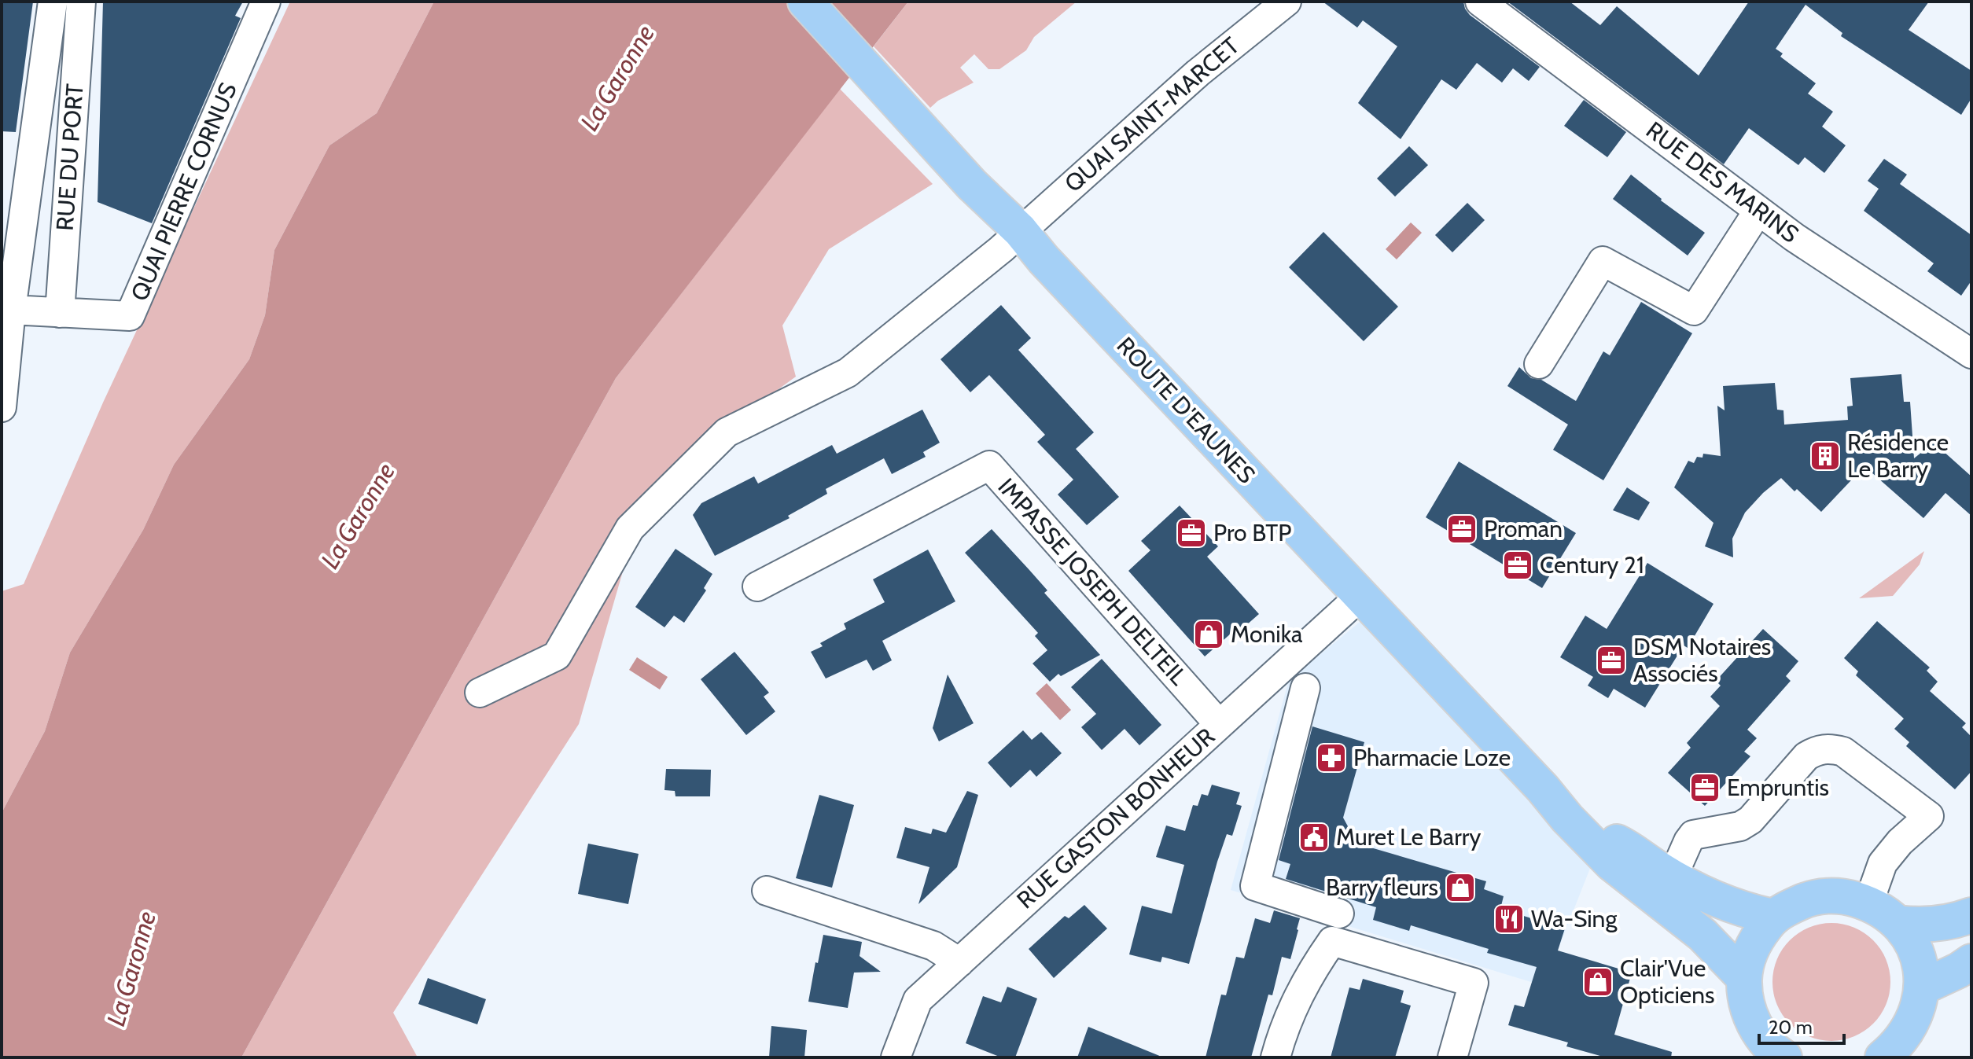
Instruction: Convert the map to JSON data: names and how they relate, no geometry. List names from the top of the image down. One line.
{"streets":{"main road":["ROUTE D'EAUNES"],"street":["QUAI SAINT-MARCET","RUE DU PORT","RUE DES MARINS","QUAI PIERRE CORNUS","IMPASSE JOSEPH DELTEIL","RUE GASTON BONHEUR"]},"crossings":[["QUAI SAINT-MARCET","ROUTE D'EAUNES"],["RUE DU PORT","QUAI PIERRE CORNUS"],["ROUTE D'EAUNES","RUE GASTON BONHEUR"],["IMPASSE JOSEPH DELTEIL","RUE GASTON BONHEUR"]],"water":["La Garonne"],"places":{"building":["Résidence Le Barry"],"office":["Proman","Pro BTP","Century 21","DSM Notaires Associés","Empruntis"],"shop":["Monika","Barry fleurs","Clair'Vue Opticiens"],"pharmacy":["Pharmacie Loze"],"public building":["Muret Le Barry"],"restaurant":["Wa-Sing"]},"scale_bar":"20 m"}
